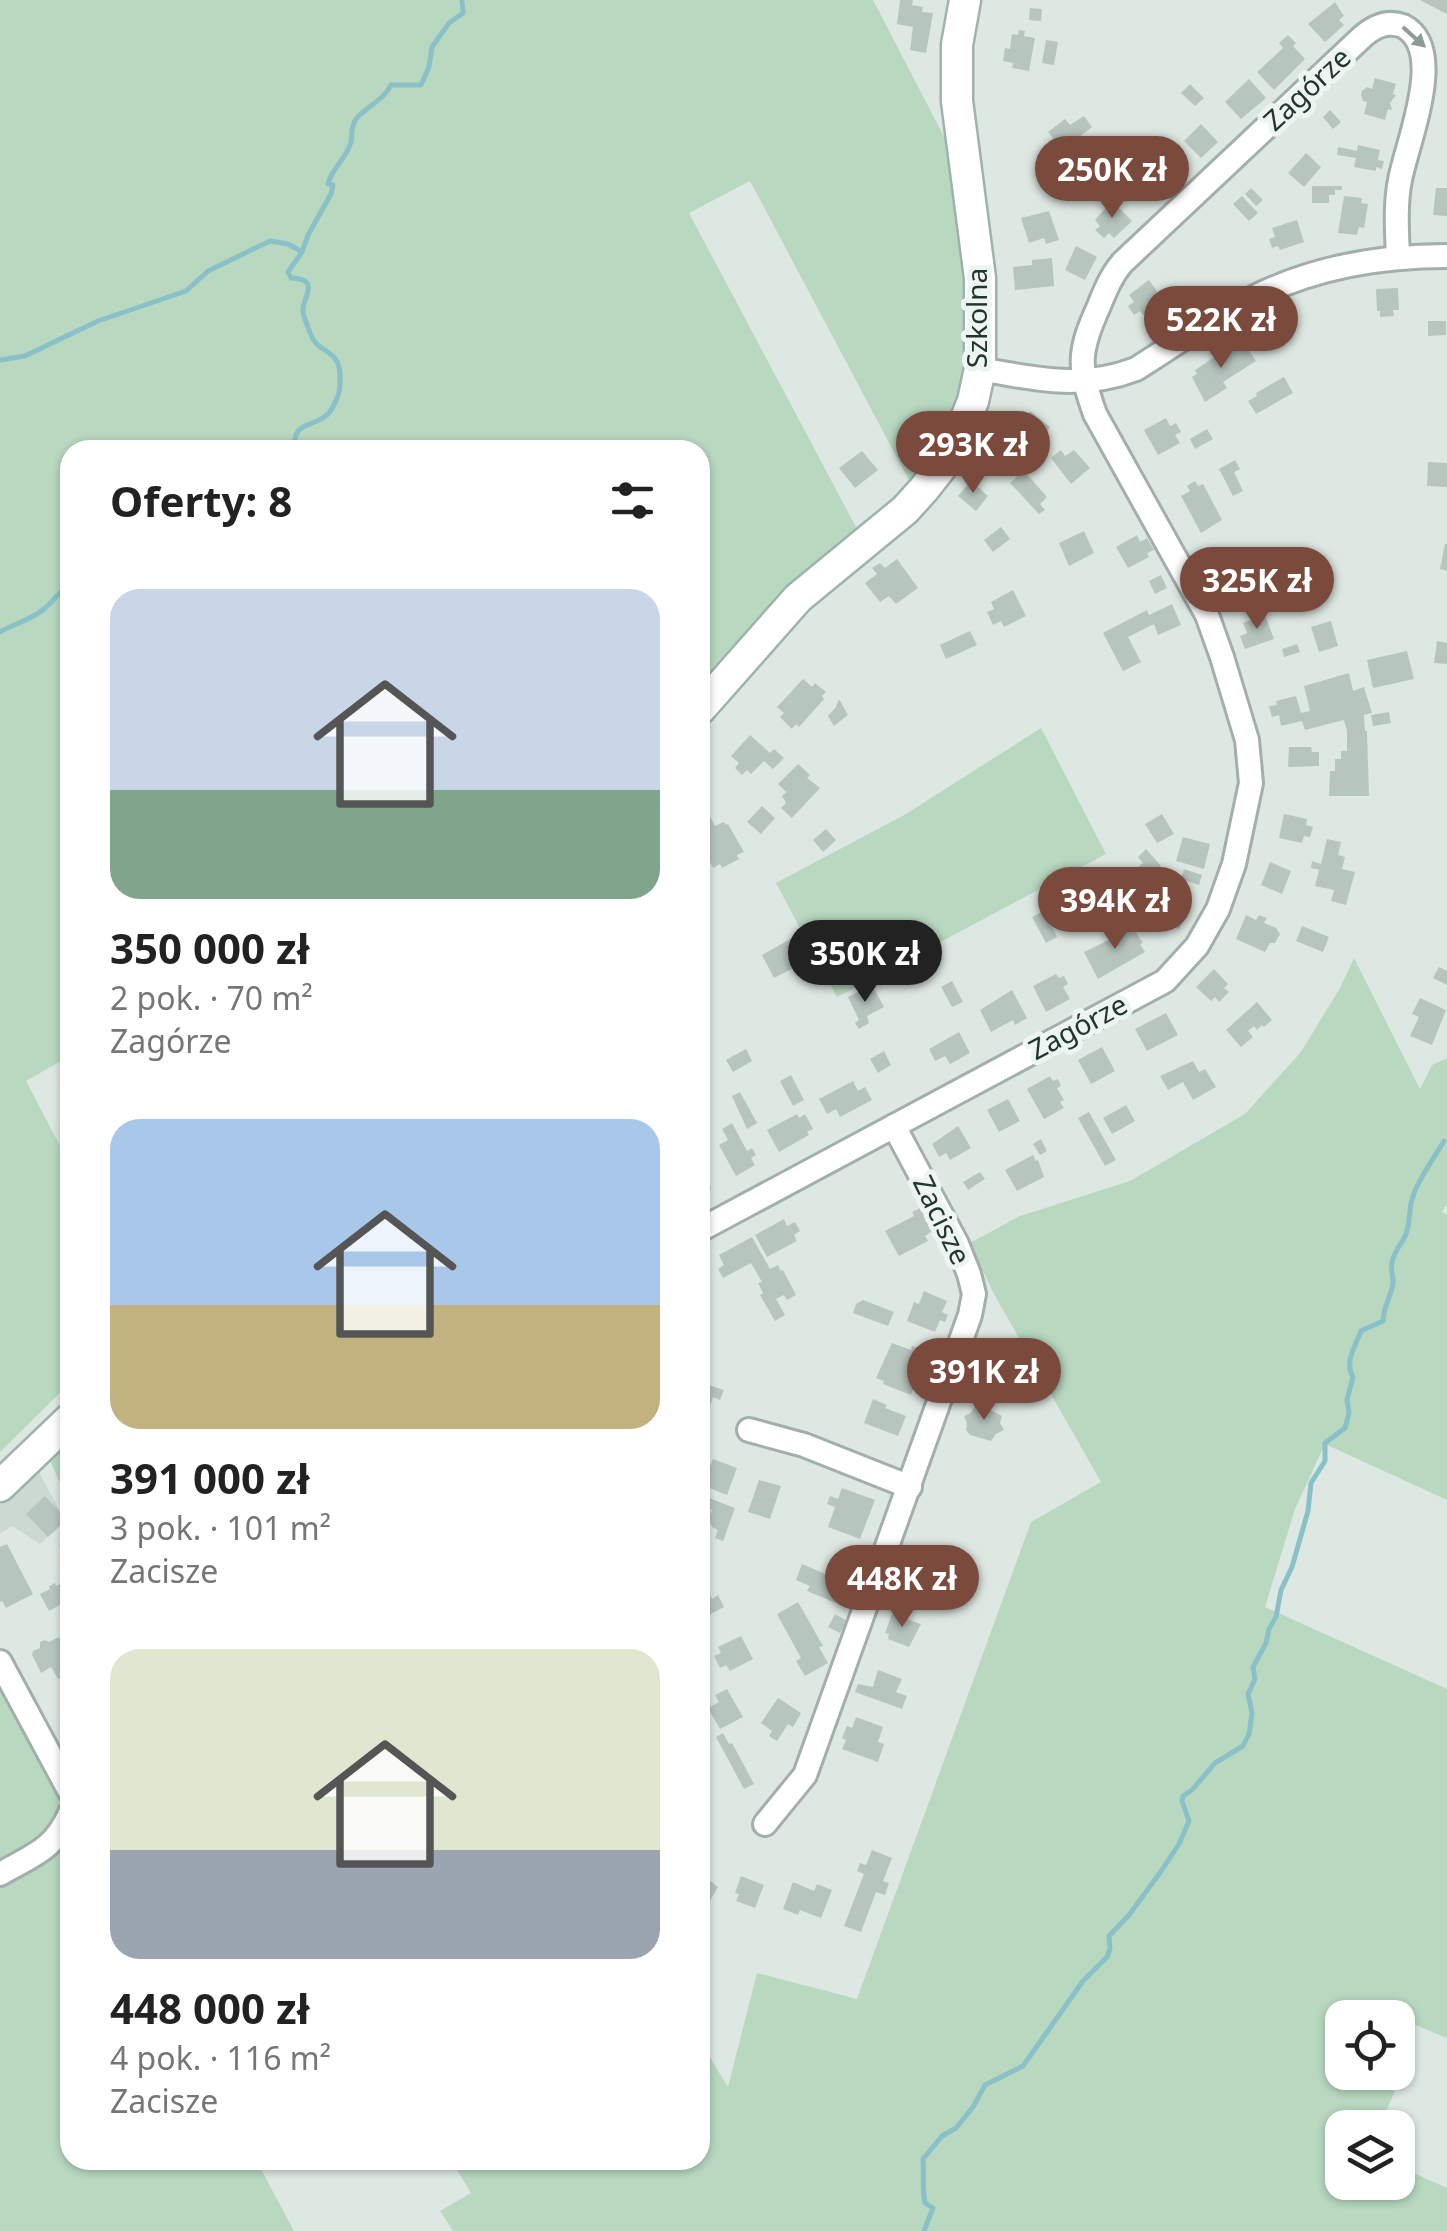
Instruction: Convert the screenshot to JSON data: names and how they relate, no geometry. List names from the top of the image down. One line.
{"streets":{"street":["Zagórze","Szkolna","Zacisze"]},"crossings":[["Zagórze","Zacisze"]],"page":{"price":["250K zł","522K zł","293K zł","325K zł","394K zł","350K zł","391K zł","448K zł"],"heading":"Oferty: 8","list":[{"name":"350 000 zł","note":"2 pok. · 70 m² · Zagórze"},{"name":"391 000 zł","note":"3 pok. · 101 m² · Zacisze"},{"name":"448 000 zł","note":"4 pok. · 116 m² · Zacisze"}]}}
